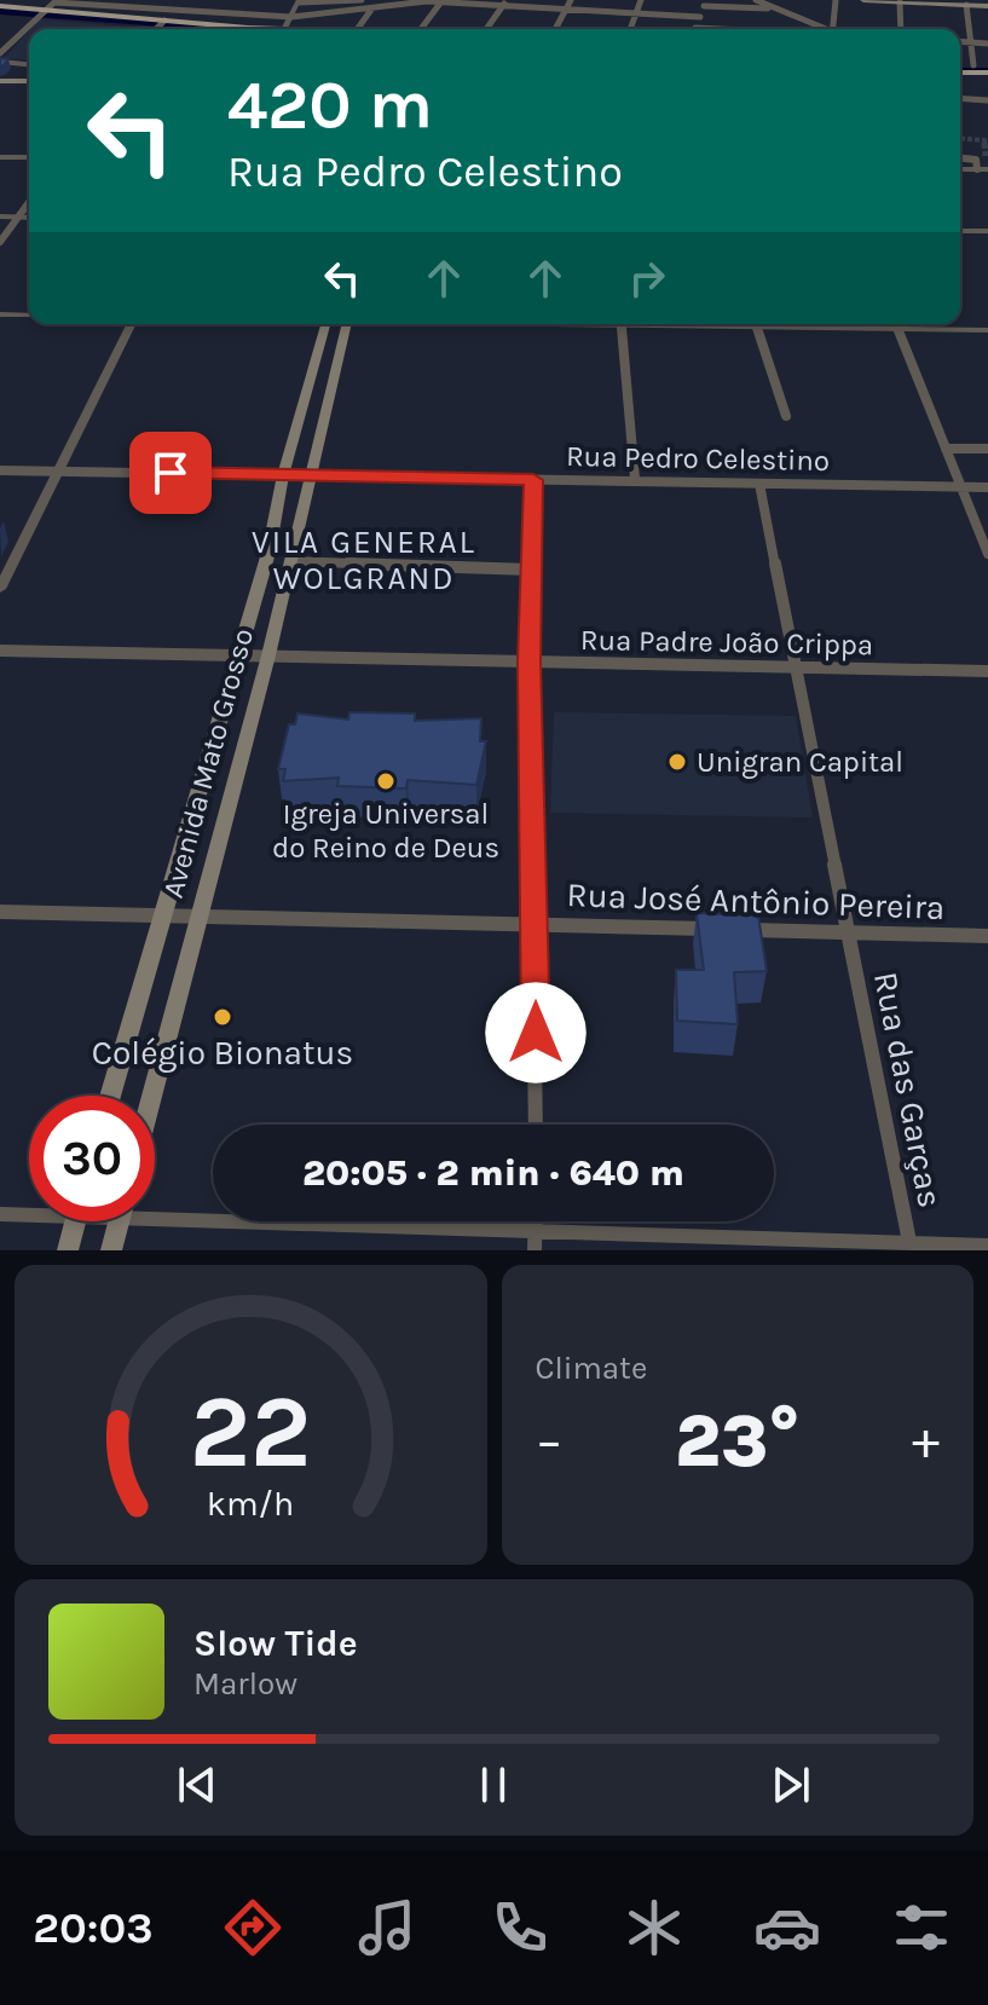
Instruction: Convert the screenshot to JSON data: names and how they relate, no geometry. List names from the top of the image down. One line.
{"streets":{"main road":["Avenida Mato Grosso"],"street":["Rua Pedro Celestino","Rua Padre João Crippa","Rua José Antônio Pereira","Rua das Garças"]},"crossings":[["Rua Pedro Celestino","Avenida Mato Grosso"],["Rua Pedro Celestino","Rua das Garças"],["Rua Padre João Crippa","Avenida Mato Grosso"],["Rua Padre João Crippa","Rua das Garças"],["Avenida Mato Grosso","Rua José Antônio Pereira"],["Rua José Antônio Pereira","Rua das Garças"]],"districts":["VILA GENERAL WOLGRAND"],"places":["Unigran Capital","Igreja Universal do Reino de Deus","Colégio Bionatus"],"page":{"turn":["420 m","Rua Pedro Celestino"],"limit":"30","trip":"20:05 · 2 min · 640 m","tile":"Climate","heat":["−","23°","+"],"song":["Slow Tide","Marlow"],"tabs":"20:03","gauge":["22","km/h"]}}
